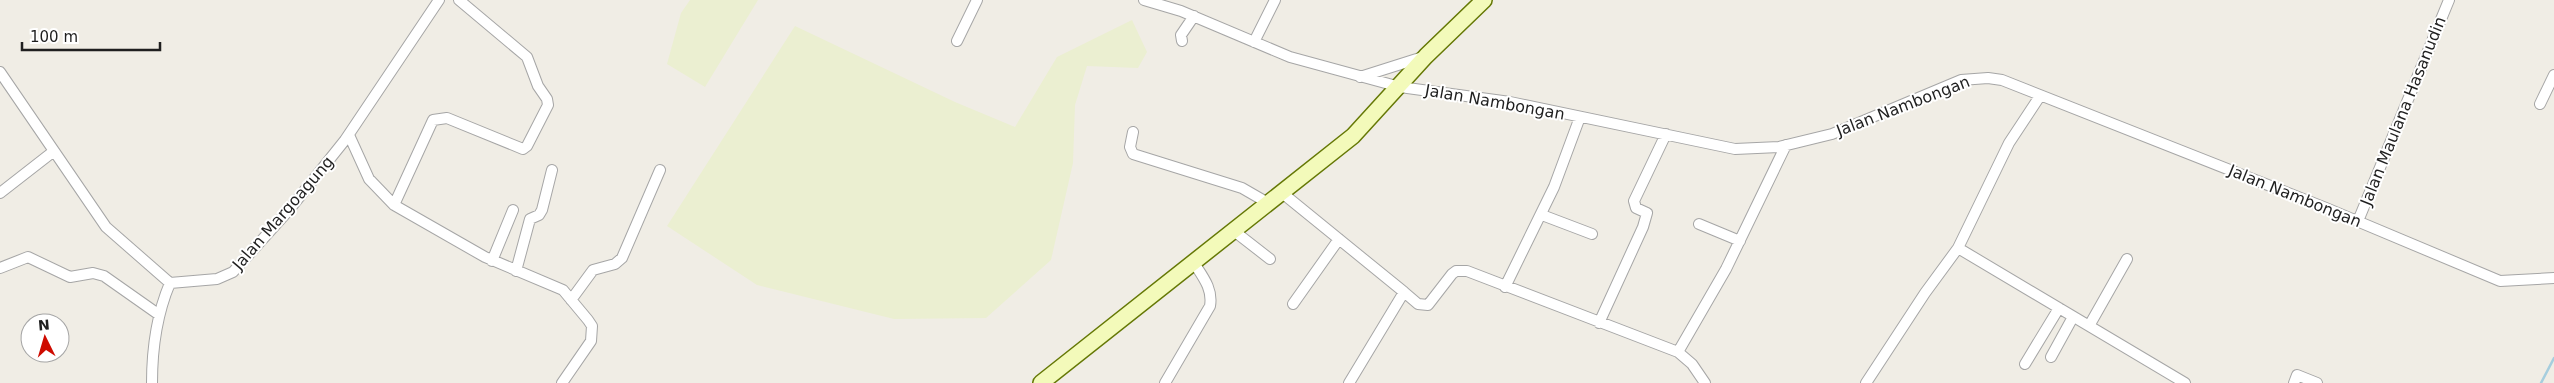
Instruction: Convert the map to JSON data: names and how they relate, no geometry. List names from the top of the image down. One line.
{"streets":{"street":["Jalan Nambongan","Jalan Maulana Hasanudin","Jalan Margoagung"]},"crossings":[["Jalan Nambongan","Jalan Maulana Hasanudin"]],"scale_bar":"100 m","north":"top"}
